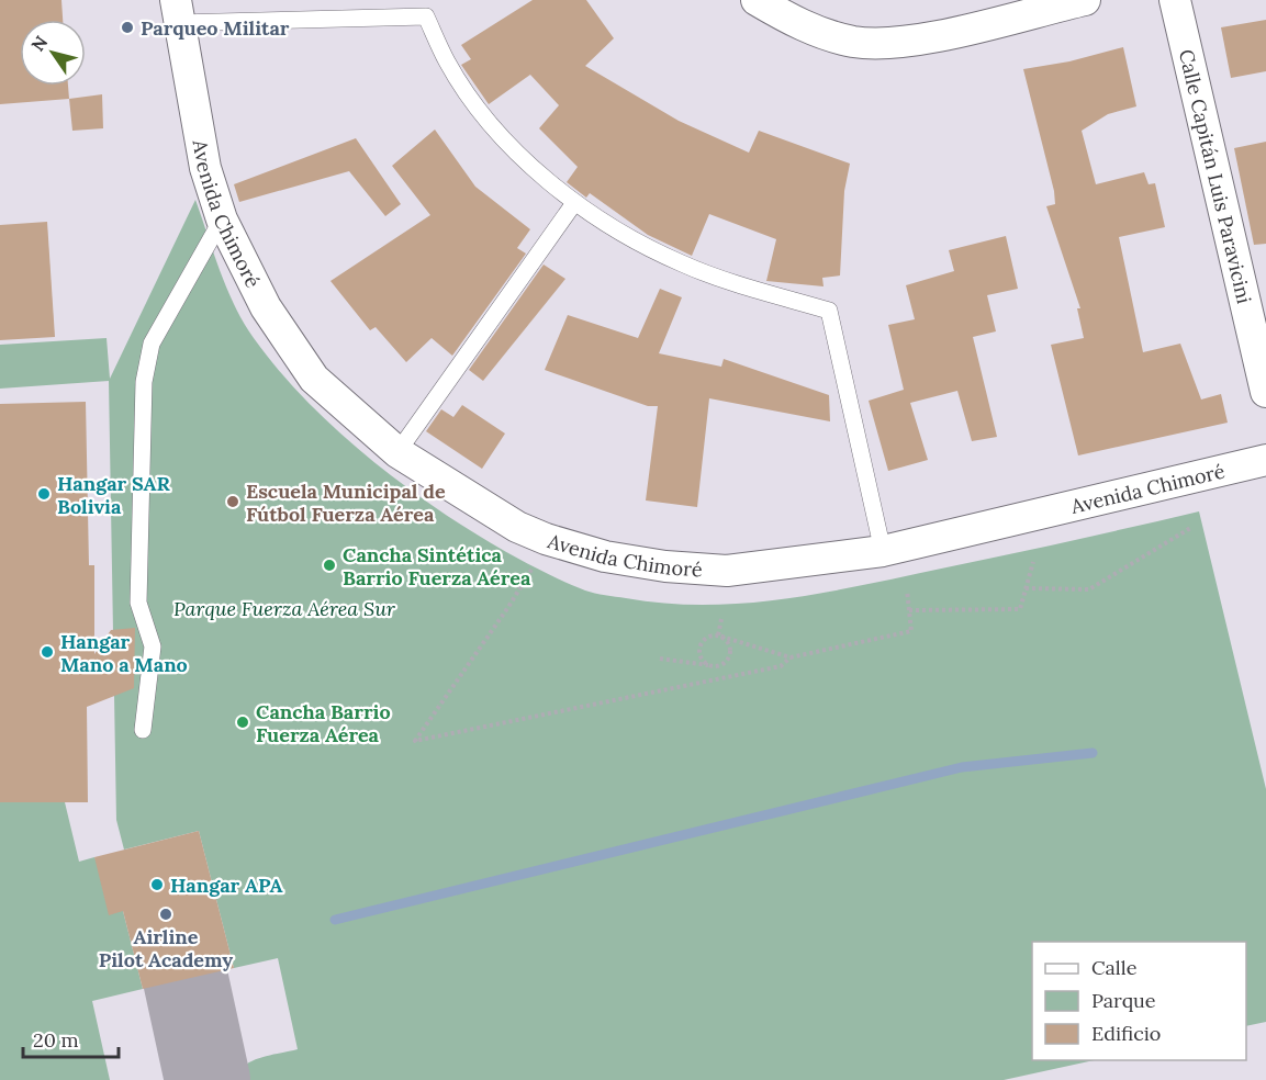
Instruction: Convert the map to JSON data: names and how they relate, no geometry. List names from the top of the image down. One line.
{"streets":{"street":["Calle Capitán Luis Paravicini","Avenida Chimoré"]},"parks":["Parque Fuerza Aérea Sur"],"places":["Parqueo Militar","Hangar SAR Bolivia","Escuela Municipal de Fútbol Fuerza Aérea","Cancha Sintética Barrio Fuerza Aérea","Hangar Mano a Mano","Cancha Barrio Fuerza Aérea","Hangar APA","Airline Pilot Academy"],"legend":["Calle","Parque","Edificio"],"scale_bar":"20 m","north":"top left"}
